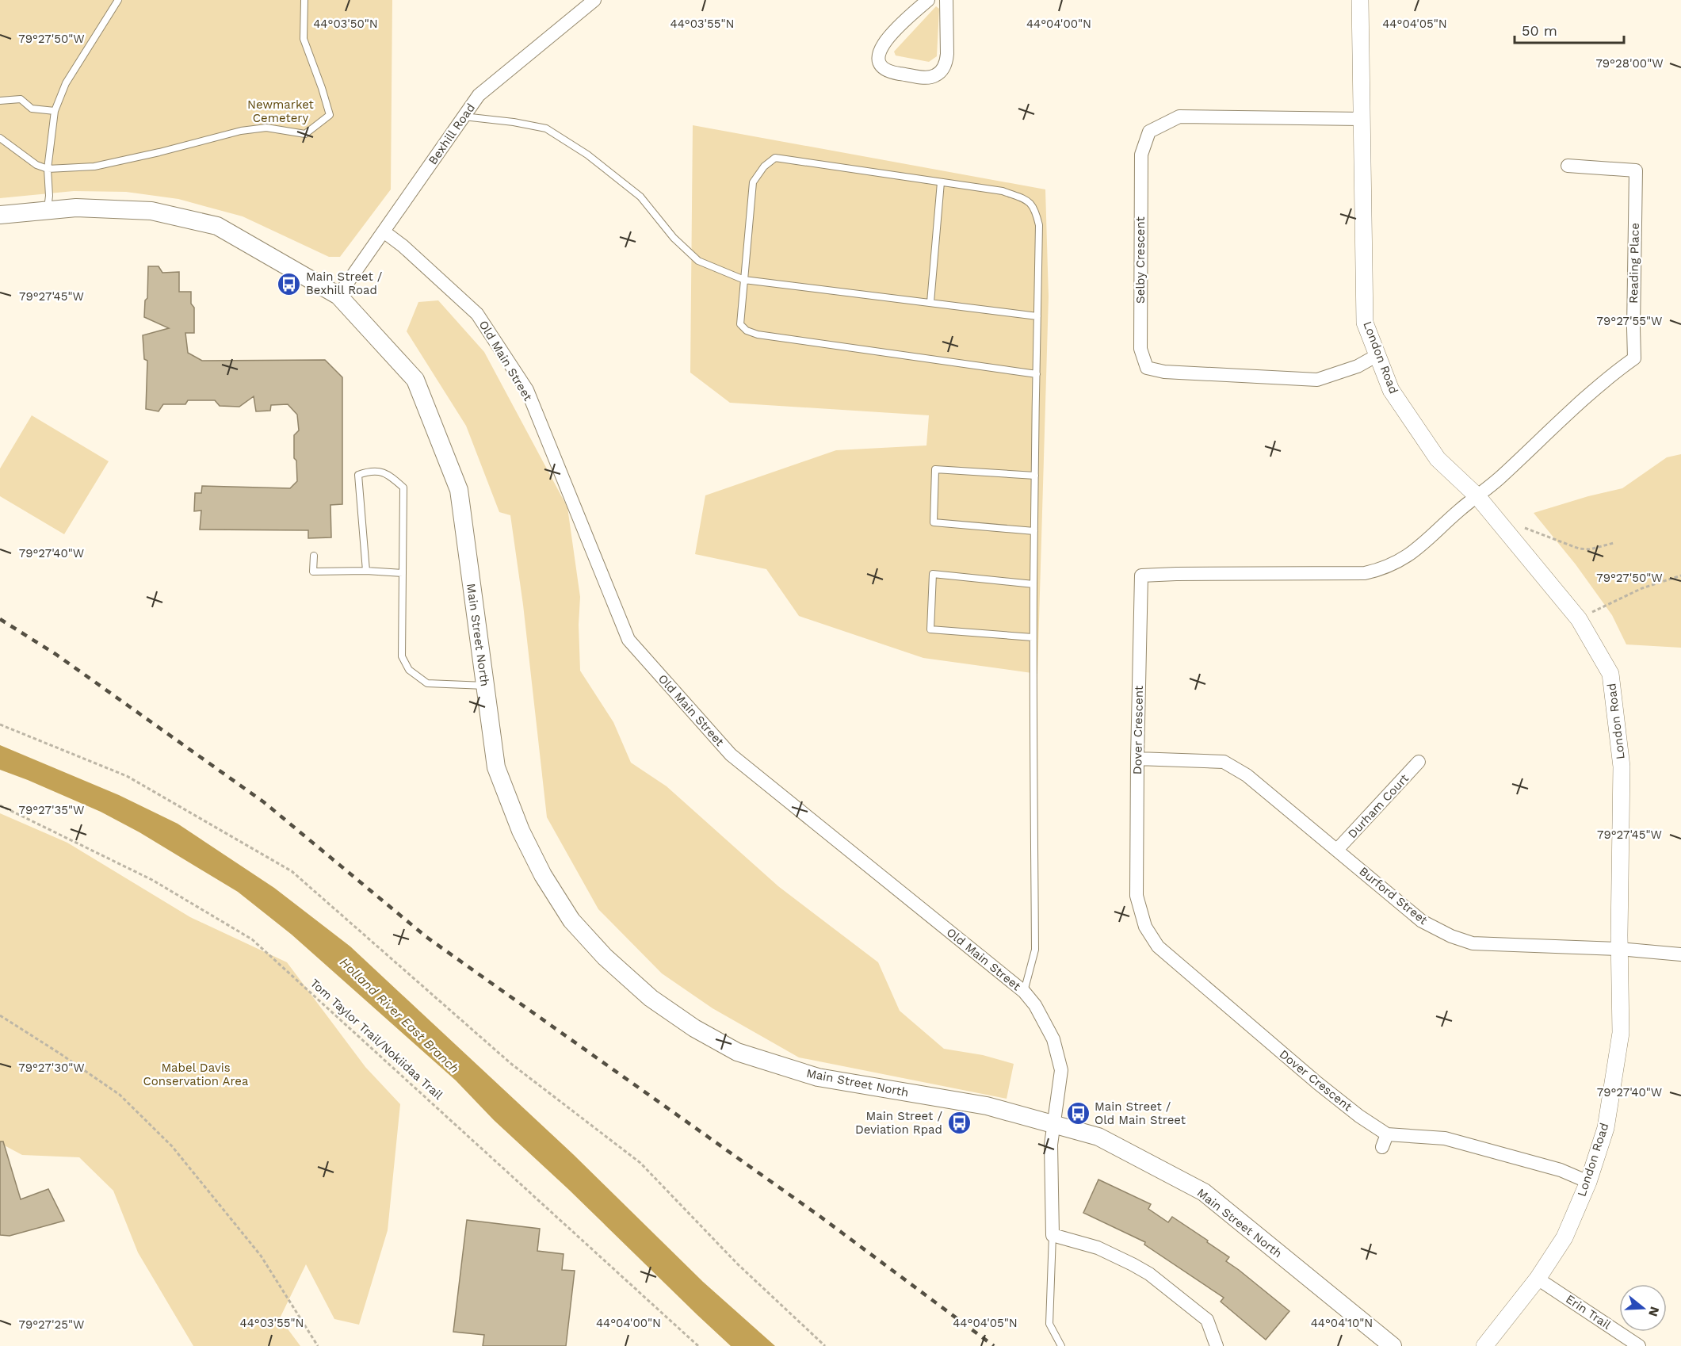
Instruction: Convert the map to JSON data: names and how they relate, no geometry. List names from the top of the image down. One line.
{"streets":{"main road":["Main Street North"],"street":["Bexhill Road","Selby Crescent","Reading Place","London Road","Old Main Street","Dover Crescent","Durham Court","Burford Street","Erin Trail"],"path":["Tom Taylor Trail/Nokiidaa Trail"]},"crossings":[["Bexhill Road","Old Main Street"],["Bexhill Road","Main Street North"],["Selby Crescent","London Road"],["Reading Place","London Road"],["Reading Place","Dover Crescent"],["London Road","Dover Crescent"],["London Road","Burford Street"],["London Road","Erin Trail"],["Old Main Street","Main Street North"],["Dover Crescent","Burford Street"],["Durham Court","Burford Street"]],"water":["Holland River East Branch"],"parks":["Newmarket Cemetery","Mabel Davis Conservation Area"],"places":{"bus stop":["Main Street / Bexhill Road","Main Street / Old Main Street","Main Street / Deviation Rpad"]},"scale_bar":"50 m","north":"right","coordinates":["44°03'50\"N","44°03'55\"N","44°04'00\"N","44°04'05\"N","79°27'50\"W","79°28'00\"W","79°27'45\"W","79°27'55\"W","79°27'40\"W","79°27'35\"W","79°27'30\"W","44°04'10\"N","79°27'25\"W"]}
